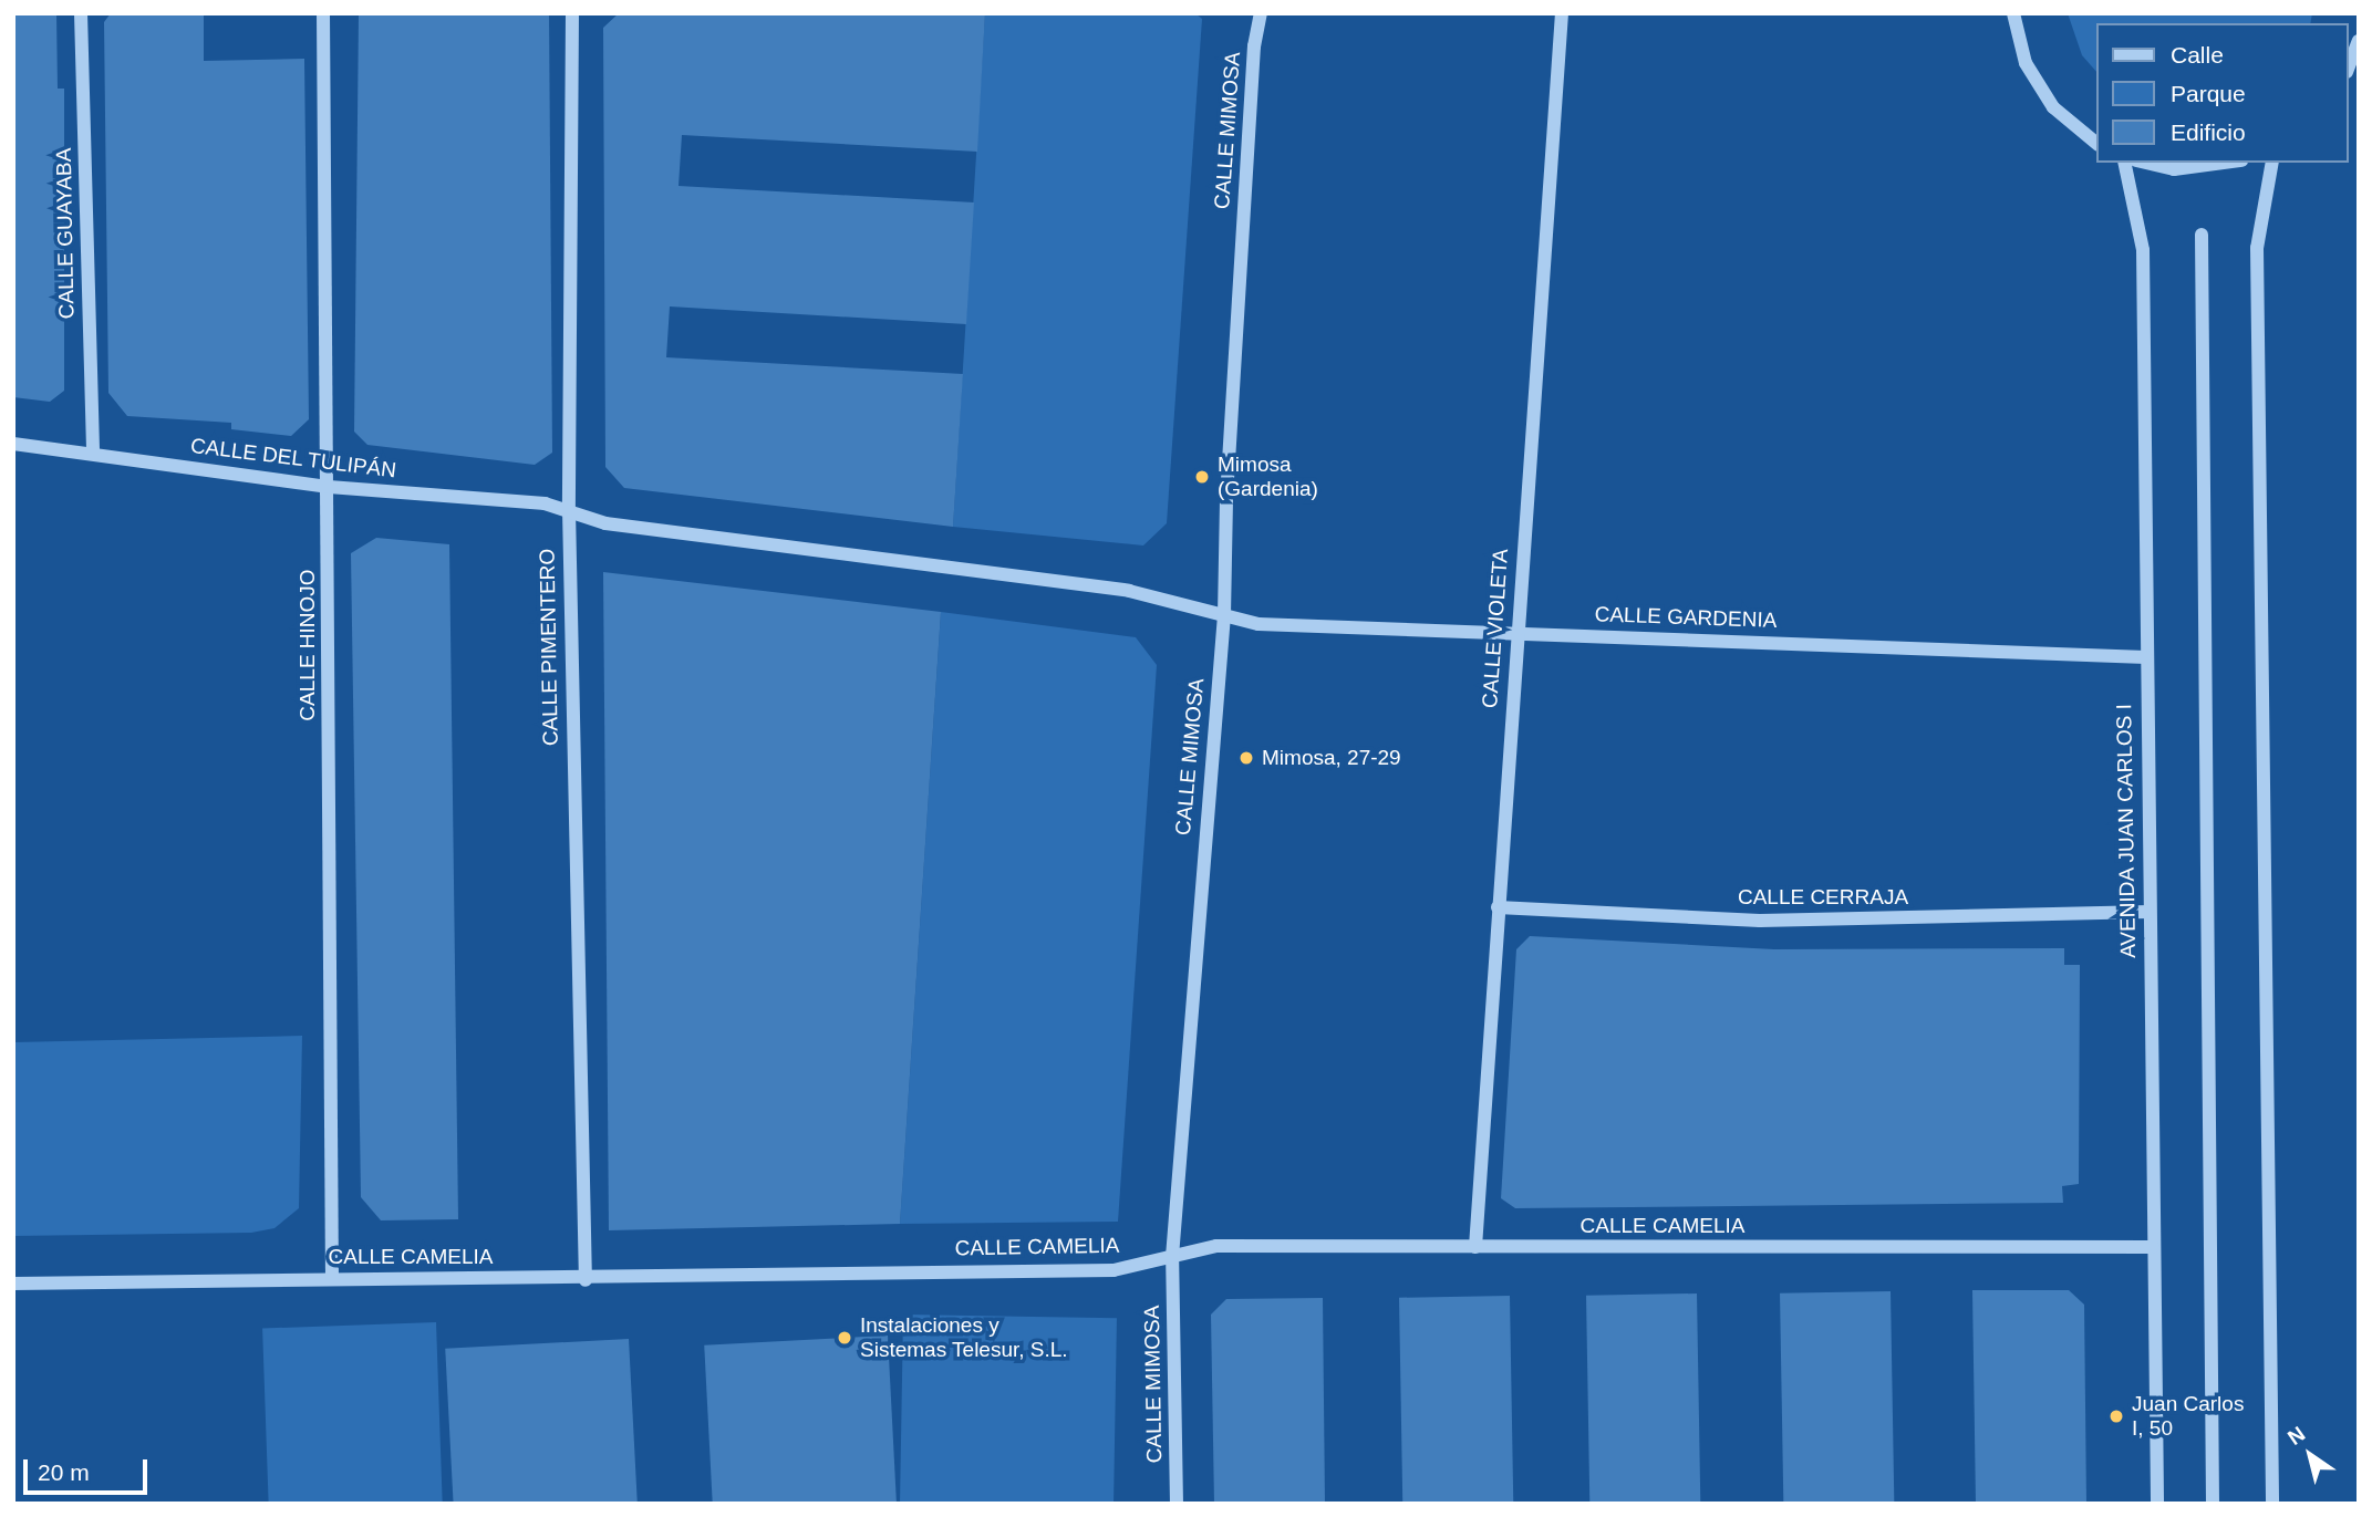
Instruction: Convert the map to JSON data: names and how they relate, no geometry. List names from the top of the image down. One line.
{"streets":{"street":["CALLE MIMOSA","CALLE GUAYABA","CALLE DEL TULIPÁN","CALLE GARDENIA","CALLE VIOLETA","CALLE HINOJO","CALLE PIMENTERO","AVENIDA JUAN CARLOS I","CALLE CERRAJA","CALLE CAMELIA"]},"crossings":[["CALLE MIMOSA","CALLE DEL TULIPÁN"],["CALLE MIMOSA","CALLE GARDENIA"],["CALLE MIMOSA","CALLE CAMELIA"],["CALLE GUAYABA","CALLE DEL TULIPÁN"],["CALLE DEL TULIPÁN","CALLE GARDENIA"],["CALLE DEL TULIPÁN","CALLE HINOJO"],["CALLE DEL TULIPÁN","CALLE PIMENTERO"],["CALLE GARDENIA","CALLE VIOLETA"],["CALLE GARDENIA","AVENIDA JUAN CARLOS I"],["CALLE VIOLETA","CALLE CERRAJA"],["CALLE VIOLETA","CALLE CAMELIA"],["CALLE HINOJO","CALLE CAMELIA"],["CALLE PIMENTERO","CALLE CAMELIA"],["AVENIDA JUAN CARLOS I","CALLE CERRAJA"],["AVENIDA JUAN CARLOS I","CALLE CAMELIA"]],"places":["Mimosa (Gardenia)","Mimosa, 27-29","Instalaciones y Sistemas Telesur, S.L.","Juan Carlos I, 50"],"legend":["Calle","Parque","Edificio"],"scale_bar":"20 m","north":"top left"}
